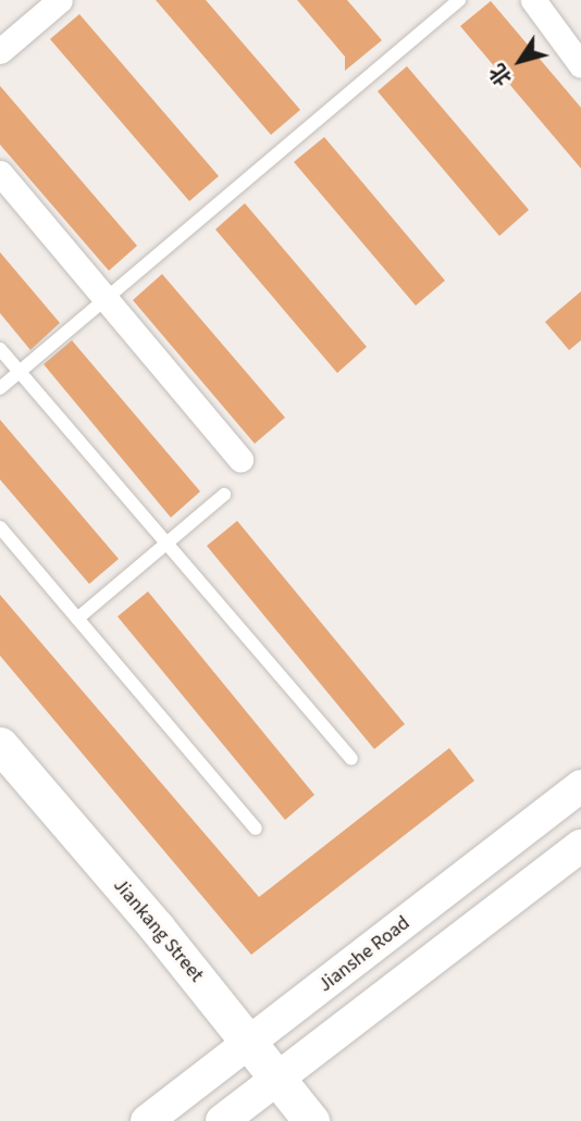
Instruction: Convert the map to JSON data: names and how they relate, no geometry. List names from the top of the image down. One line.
{"streets":{"main road":["Jiankang Street"],"street":["Jianshe Road"]},"crossings":[["Jiankang Street","Jianshe Road"]],"north":"bottom left"}
